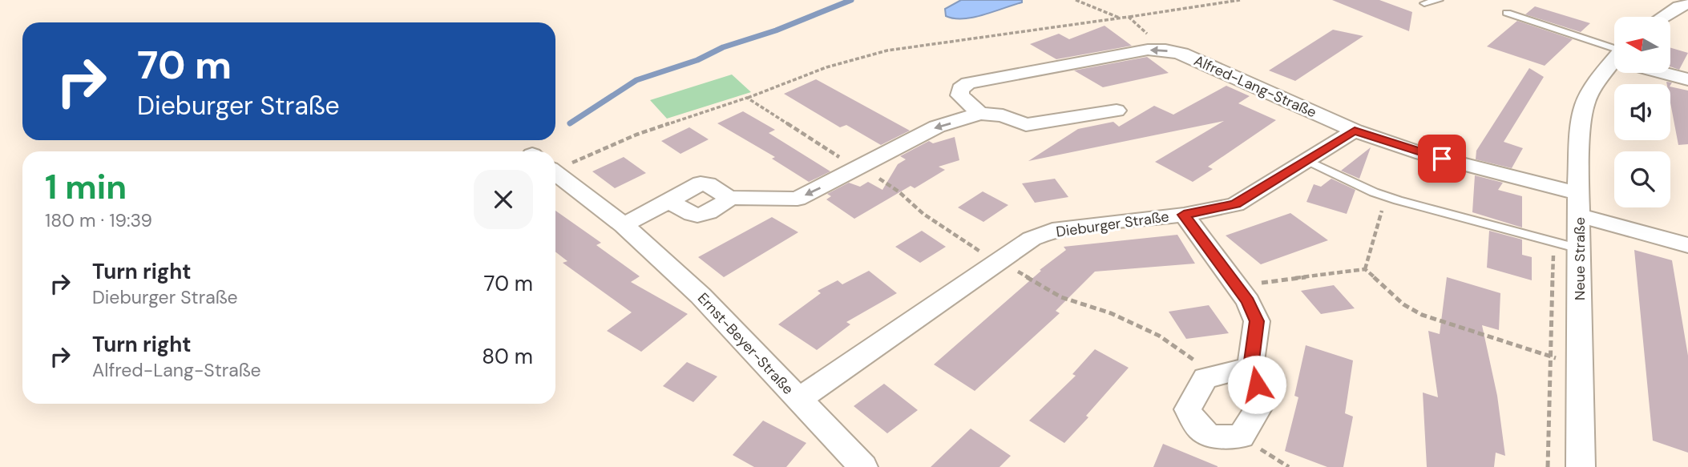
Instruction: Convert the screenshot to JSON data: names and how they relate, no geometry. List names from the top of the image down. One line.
{"streets":{"street":["Alfred-Lang-Straße","Dieburger Straße","Neue Straße","Ernst-Beyer-Straße"]},"crossings":[["Alfred-Lang-Straße","Dieburger Straße"],["Alfred-Lang-Straße","Neue Straße"],["Dieburger Straße","Ernst-Beyer-Straße"]],"north":"left","page":{"turn":["70 m","Dieburger Straße"],"heading":["1 min","180 m · 19:39"],"list":[{"name":"Turn right","note":"Dieburger Straße","value":"70 m"},{"name":"Turn right","note":"Alfred-Lang-Straße","value":"80 m"}]}}
